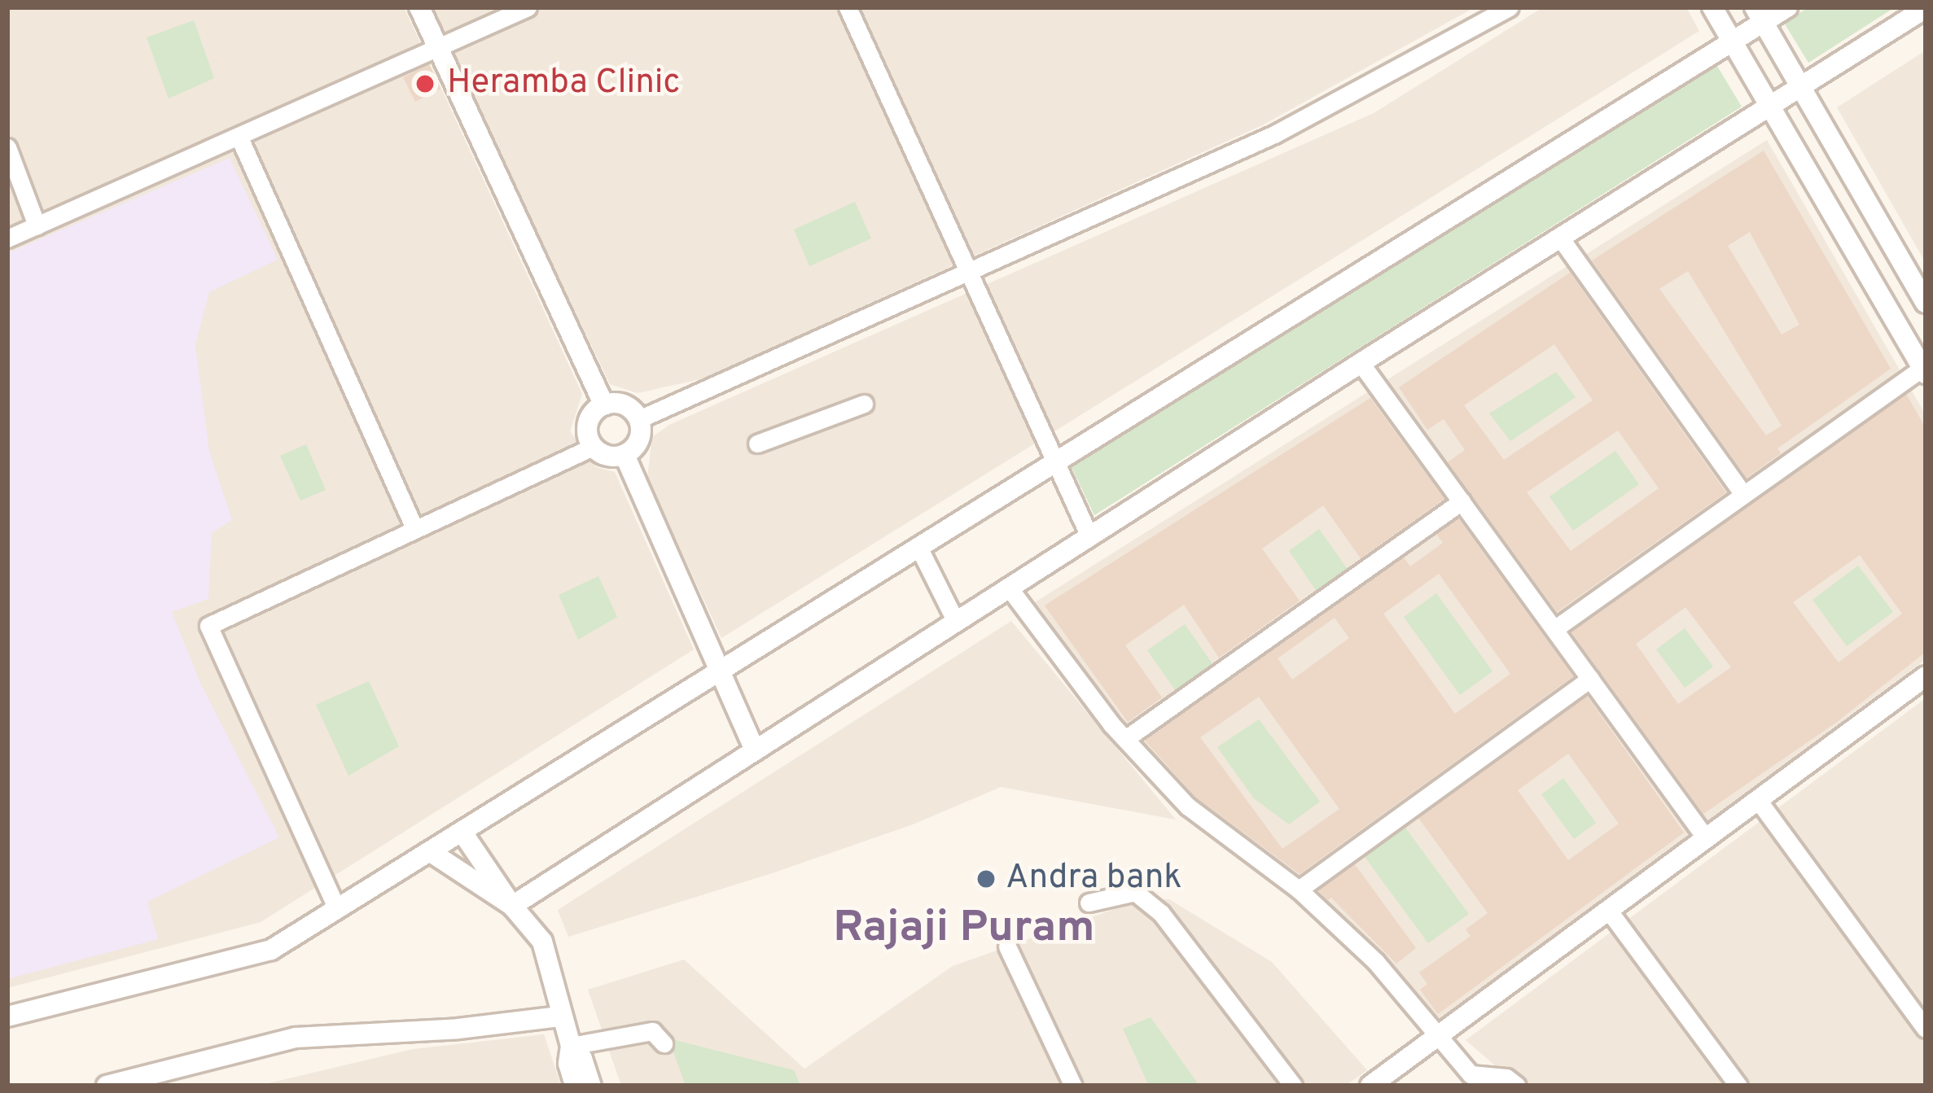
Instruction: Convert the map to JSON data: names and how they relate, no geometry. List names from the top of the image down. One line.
{"districts":["Rajaji Puram"],"places":["Heramba Clinic","Andra bank"]}
